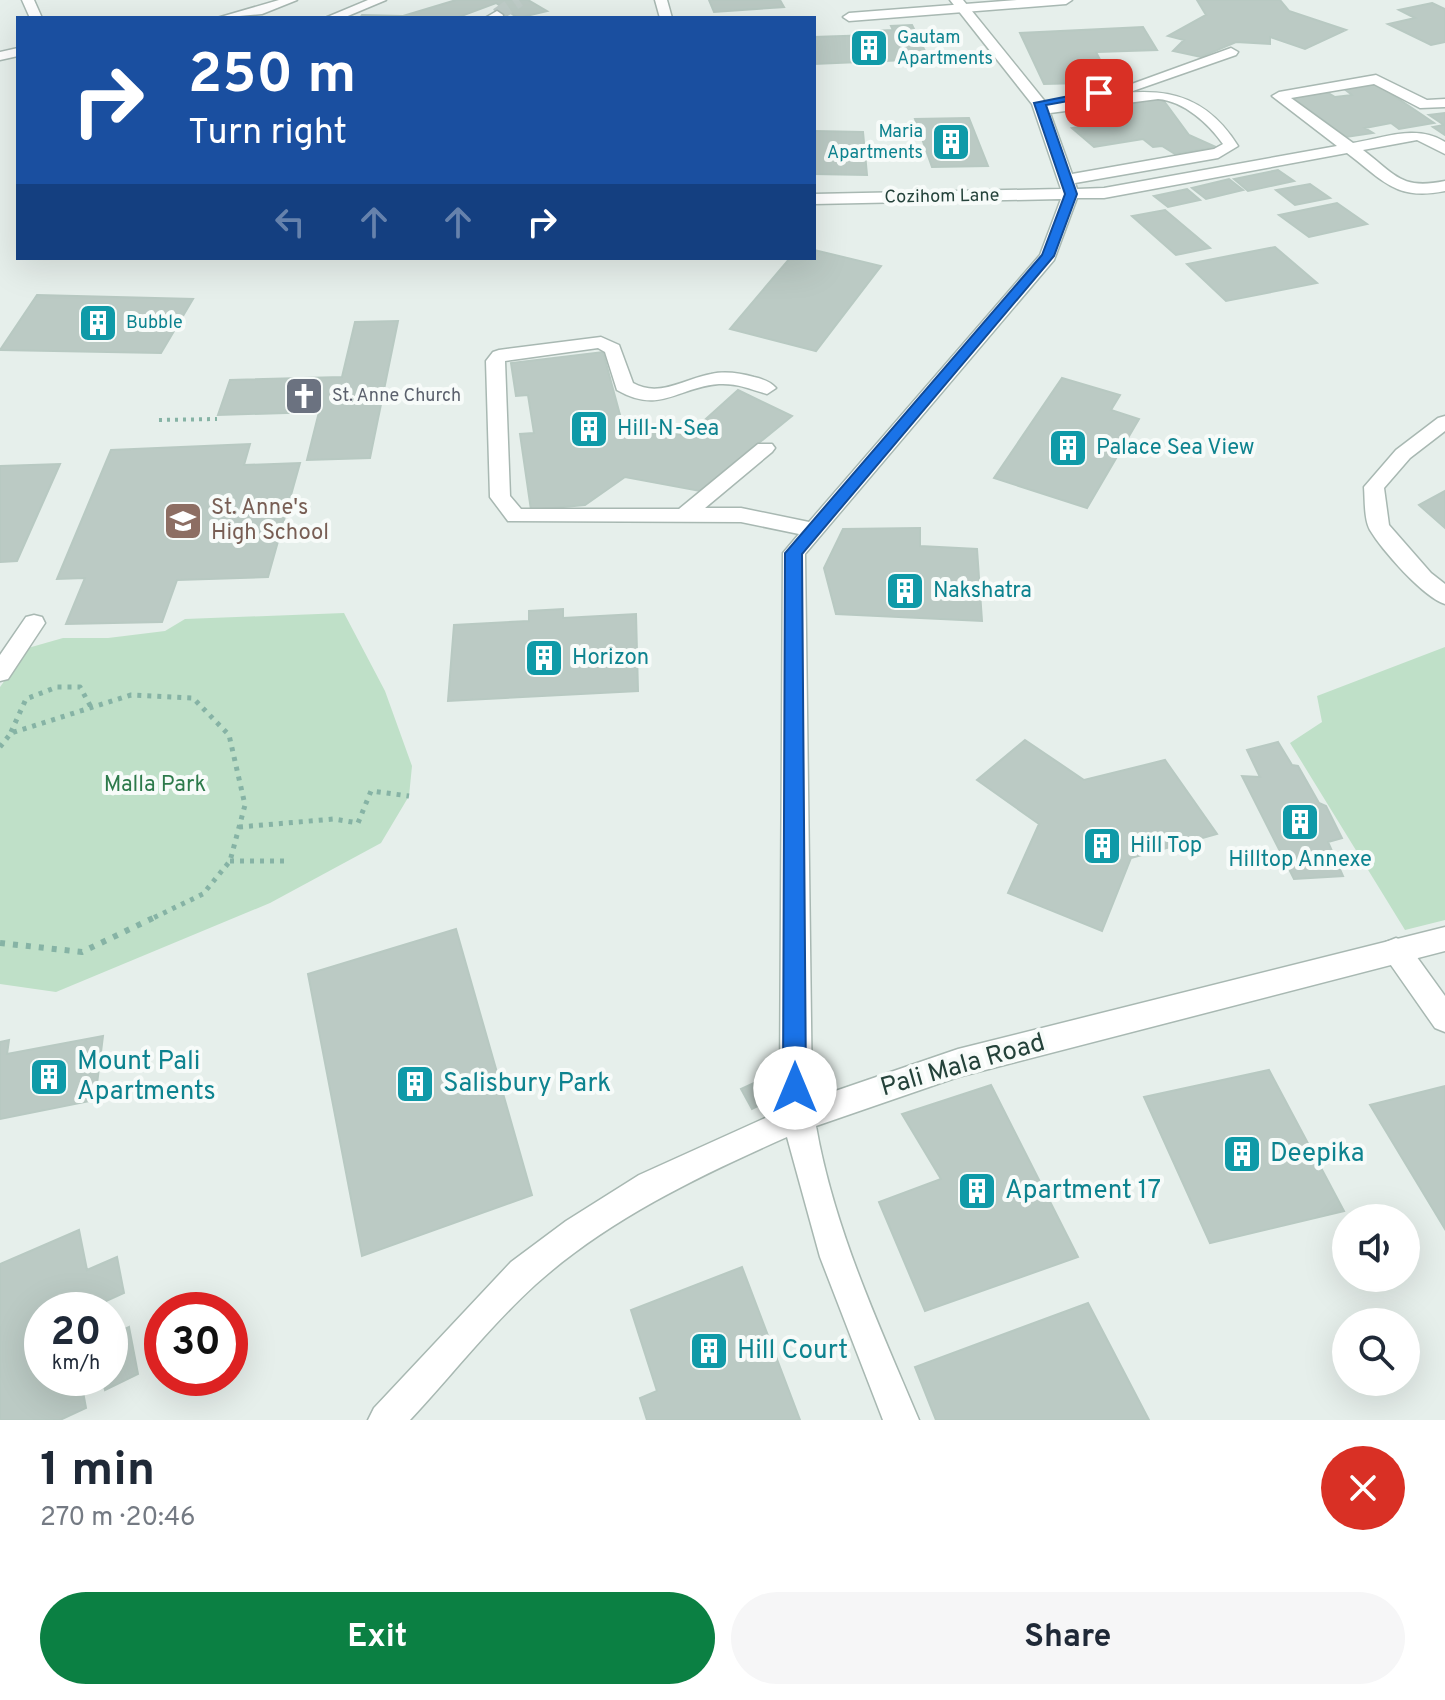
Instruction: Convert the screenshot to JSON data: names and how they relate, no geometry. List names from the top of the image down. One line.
{"streets":{"street":["Cozihom Lane","Pali Mala Road"]},"parks":["Malla Park"],"places":{"building":["Gautam Apartments","Maria Apartments","Bubble","Hill-N-Sea","Palace Sea View","Nakshatra","Horizon","Hilltop Annexe","Hill Top","Mount Pali Apartments","Salisbury Park","Deepika","Apartment 17","Hill Court"],"church":["St. Anne Church"],"school or university":["St. Anne's High School"]},"page":{"turn":["250 m","Turn right"],"speed":"20 km/h","limit":"30","heading":["1 min","270 m · 20:46"],"buttons":["Exit","Share"]}}
